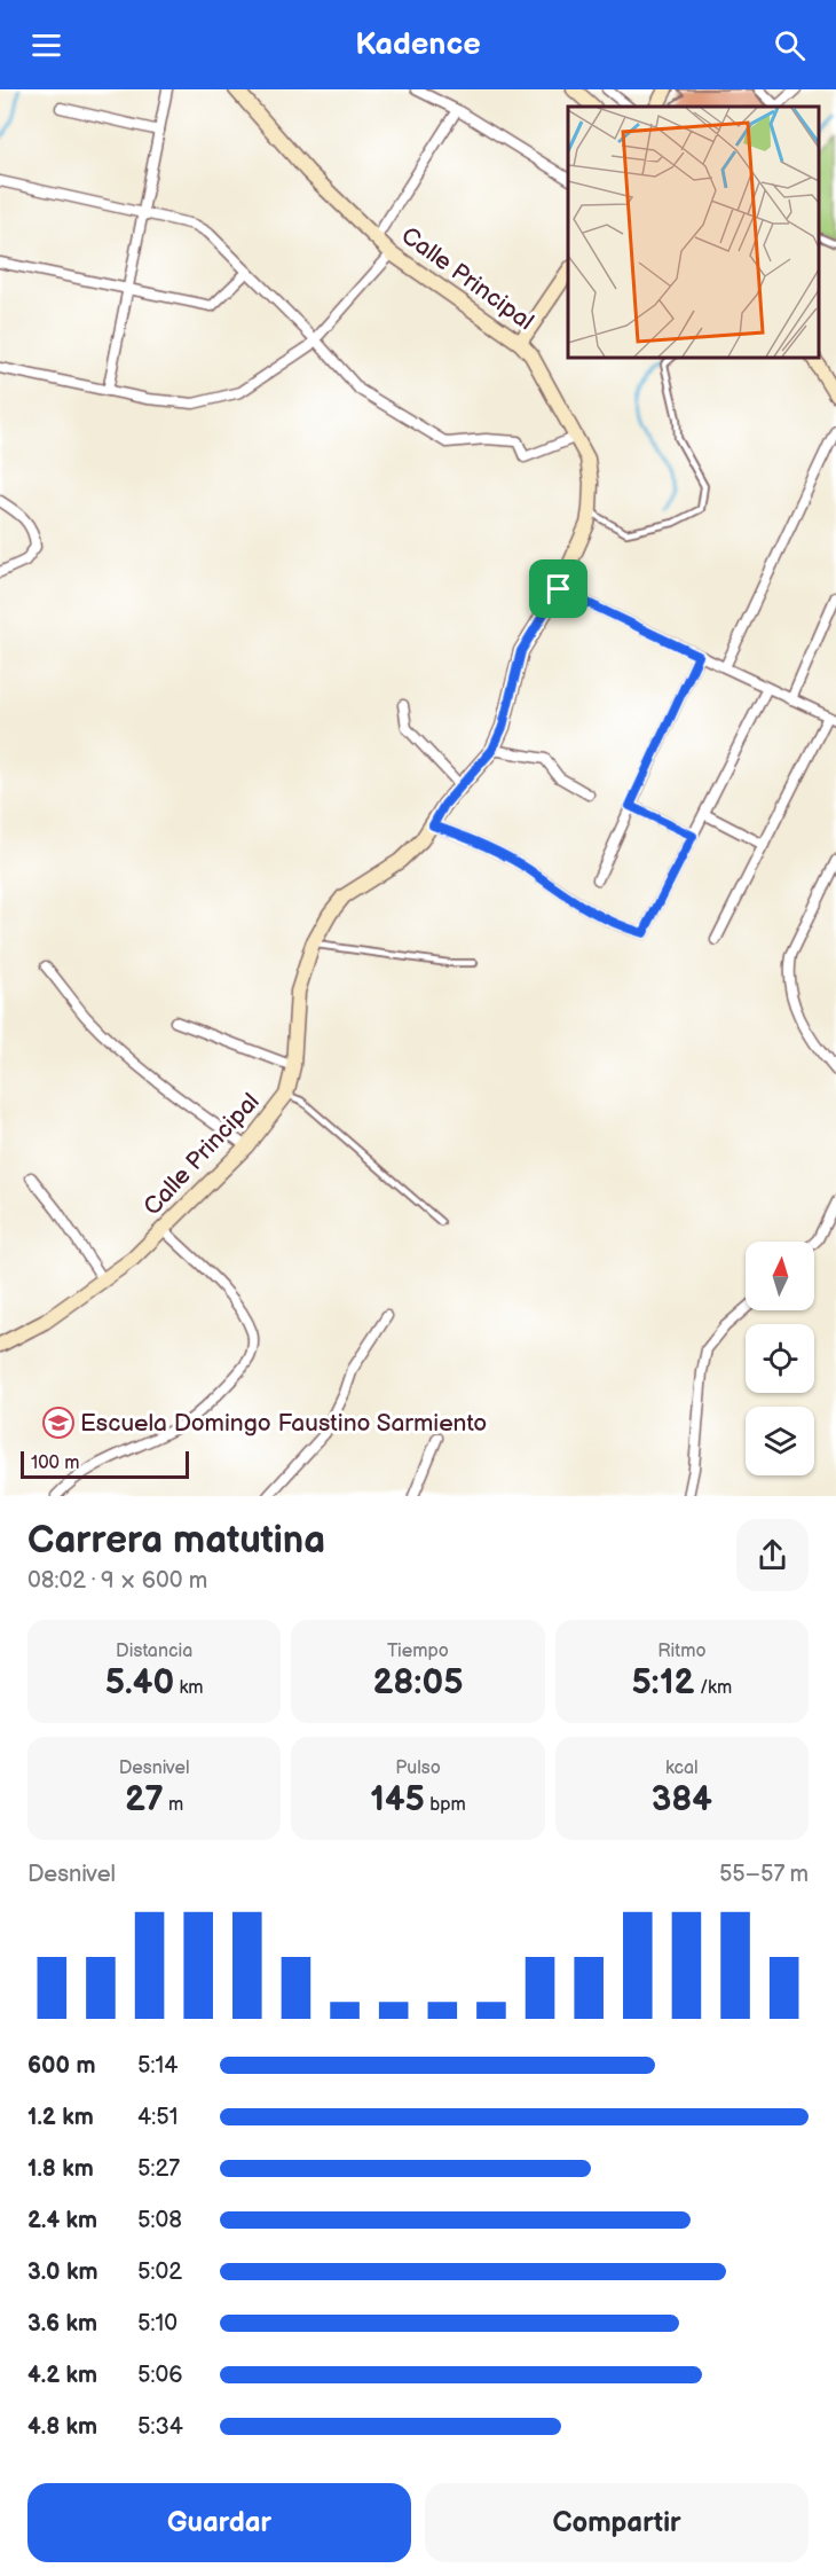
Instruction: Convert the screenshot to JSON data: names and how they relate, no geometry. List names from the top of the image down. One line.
{"streets":{"street":["Calle Principal"]},"places":{"school or university":["Escuela Domingo Faustino Sarmiento"]},"scale_bar":"100 m","north":"top","page":{"header":"Kadence","scale":"100 m","heading":["Carrera matutina","08:02 · 9 × 600 m"],"stats":[["Distancia","5.40 km"],["Tiempo","28:05"],["Ritmo","5:12 /km"],["Desnivel","27 m"],["Pulso","145 bpm"],["kcal","384"]],"chart":["Desnivel","55–57 m"],"list":[{"name":"600 m","note":"5:14"},{"name":"1.2 km","note":"4:51"},{"name":"1.8 km","note":"5:27"},{"name":"2.4 km","note":"5:08"},{"name":"3.0 km","note":"5:02"},{"name":"3.6 km","note":"5:10"},{"name":"4.2 km","note":"5:06"},{"name":"4.8 km","note":"5:34"}],"buttons":["Guardar","Compartir"]}}
